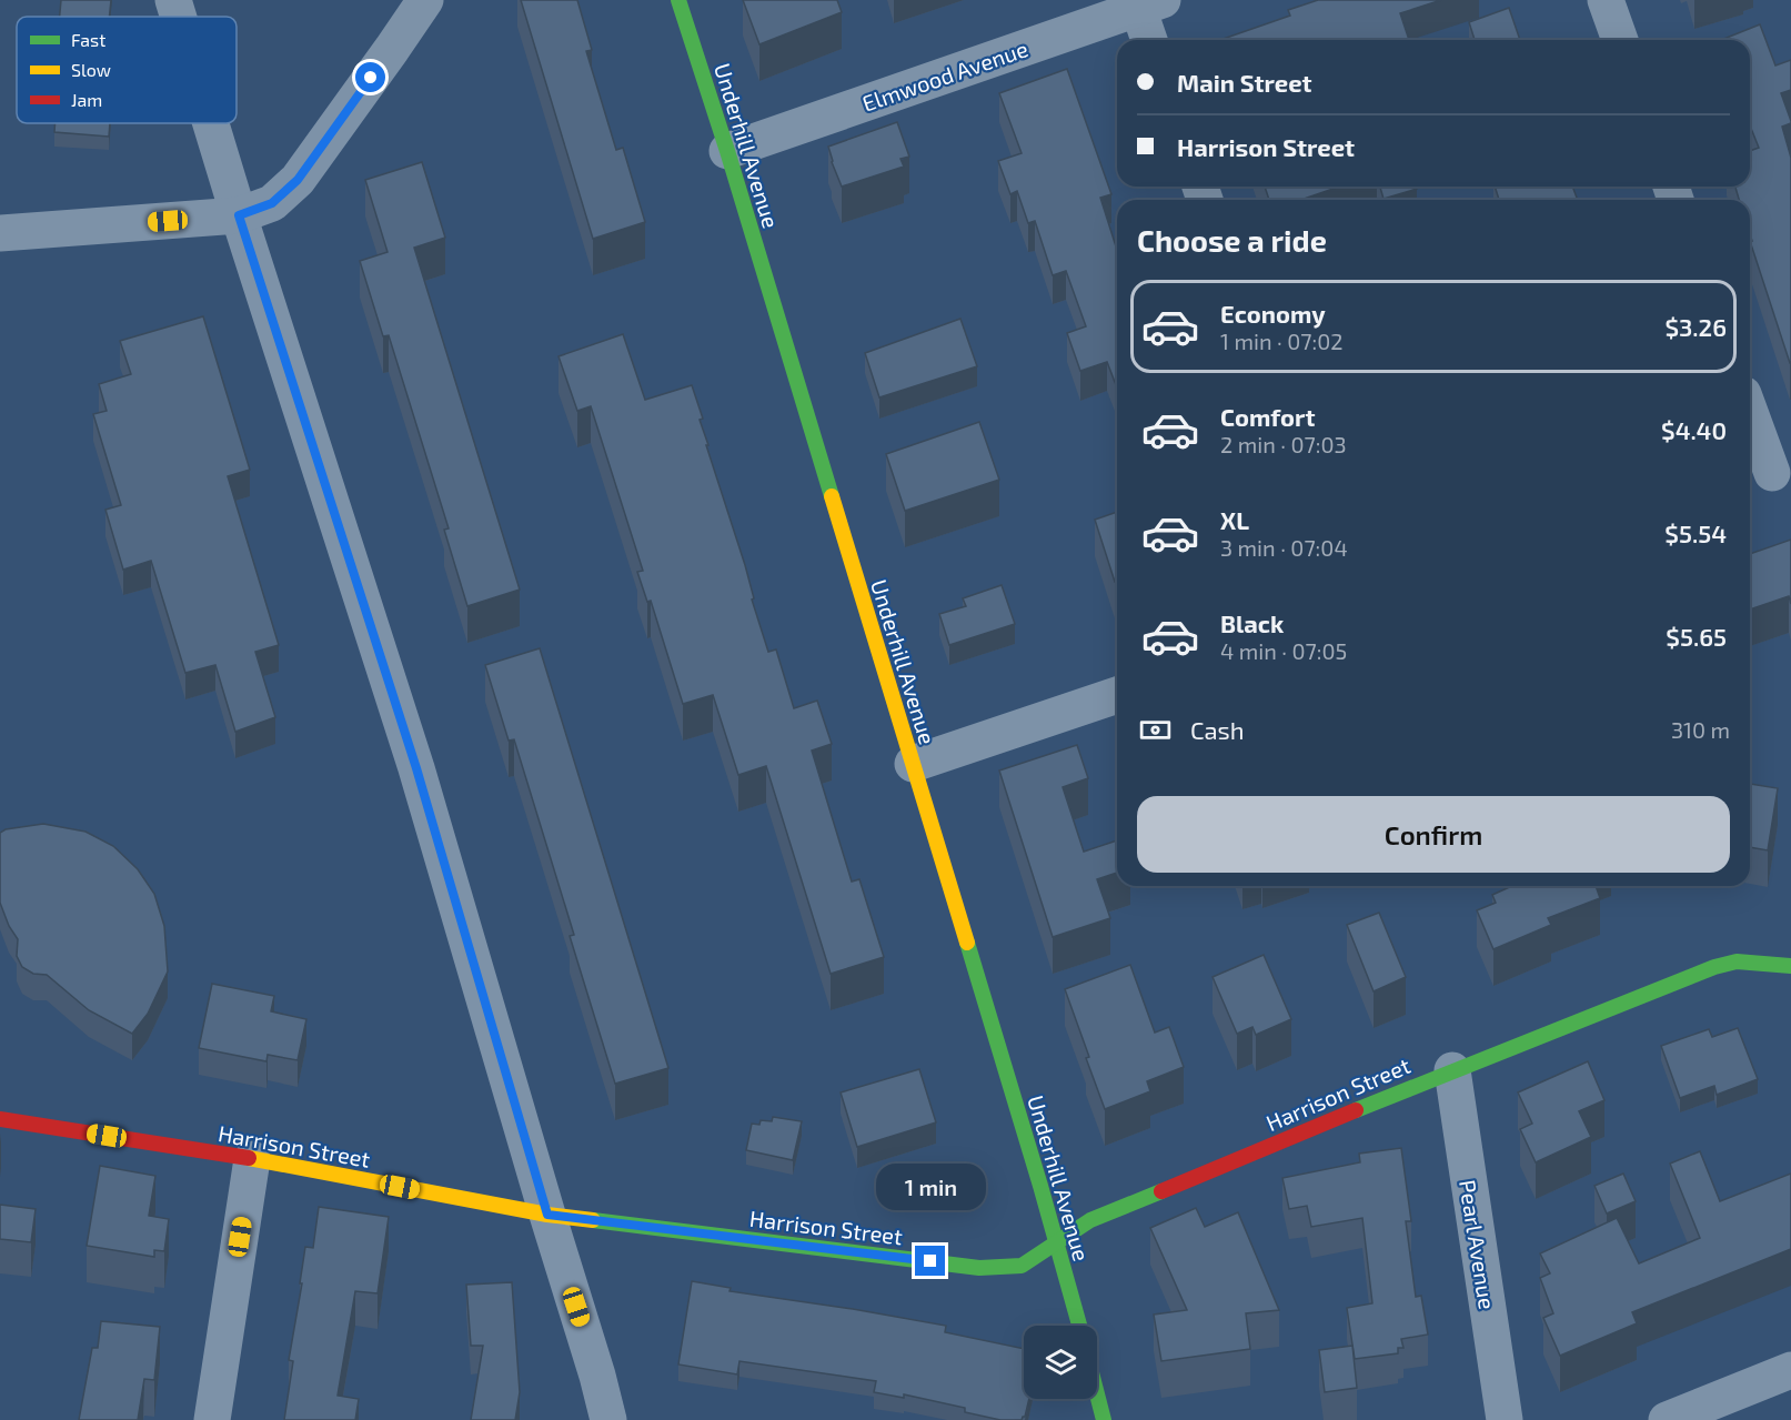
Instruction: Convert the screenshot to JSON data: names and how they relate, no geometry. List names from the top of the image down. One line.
{"streets":{"street":["Elmwood Avenue","Underhill Avenue","Harrison Street","Pearl Avenue"]},"crossings":[["Elmwood Avenue","Underhill Avenue"],["Underhill Avenue","Harrison Street"],["Harrison Street","Pearl Avenue"]],"legend":["Fast","Slow","Jam"],"page":{"banner":["Main Street","Harrison Street"],"heading":"Choose a ride","list":[{"name":"Economy","note":"1 min · 07:02","value":"$3.26"},{"name":"Comfort","note":"2 min · 07:03","value":"$4.40"},{"name":"XL","note":"3 min · 07:04","value":"$5.54"},{"name":"Black","note":"4 min · 07:05","value":"$5.65"}],"pay":["Cash","310 m"],"buttons":"Confirm","bubble":"1 min"}}
